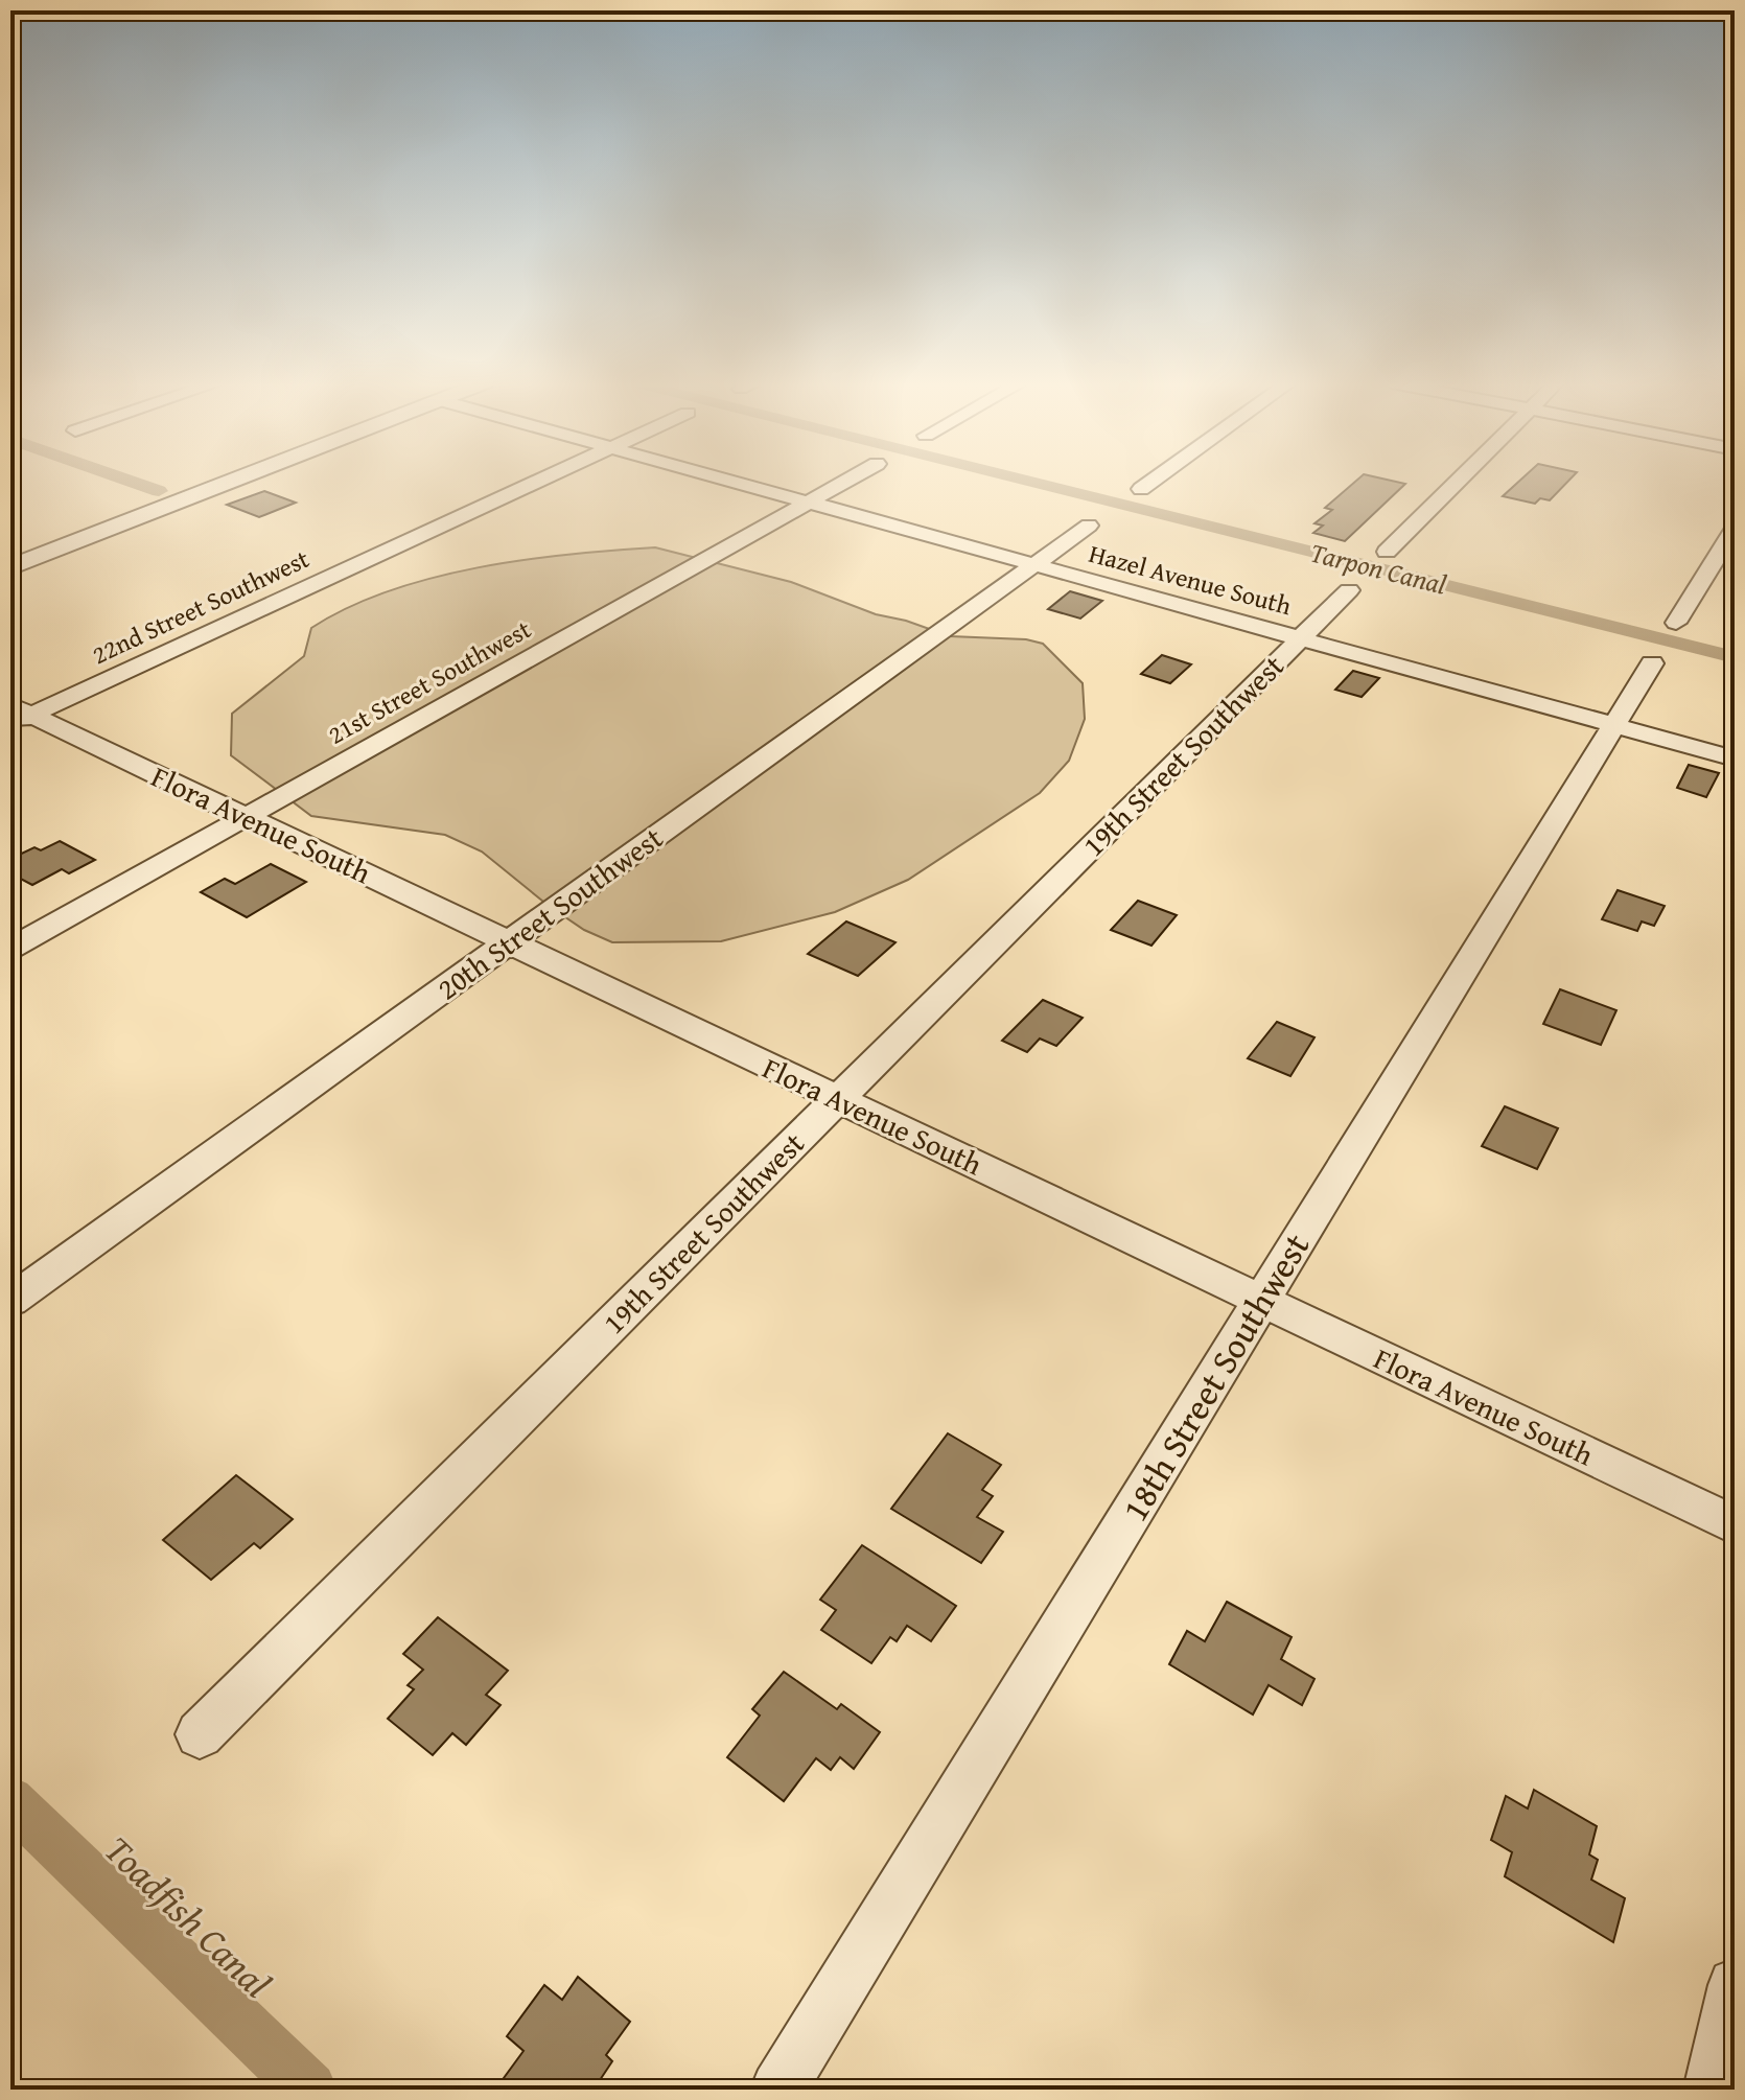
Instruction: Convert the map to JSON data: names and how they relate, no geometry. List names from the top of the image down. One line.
{"streets":{"street":["Hazel Avenue South","22nd Street Southwest","21st Street Southwest","19th Street Southwest","Flora Avenue South","20th Street Southwest","18th Street Southwest"]},"crossings":[["Hazel Avenue South","21st Street Southwest"],["Hazel Avenue South","19th Street Southwest"],["Hazel Avenue South","20th Street Southwest"],["Hazel Avenue South","18th Street Southwest"],["22nd Street Southwest","Flora Avenue South"],["21st Street Southwest","Flora Avenue South"],["19th Street Southwest","Flora Avenue South"],["Flora Avenue South","20th Street Southwest"],["Flora Avenue South","18th Street Southwest"]],"water":["Tarpon Canal","Toadfish Canal"]}
